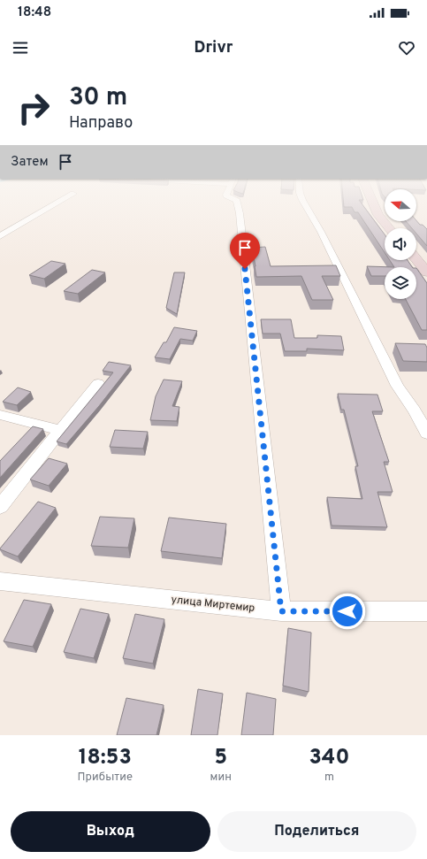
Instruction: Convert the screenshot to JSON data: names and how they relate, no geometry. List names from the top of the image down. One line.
{"streets":{"street":["улица Миртемир"]},"north":"left","page":{"status":"18:48","header":"Drivr","turn":["30 m","Направо"],"then":"Затем","eta":["18:53","Прибытие","5","мин","340","m"],"buttons":["Выход","Поделиться"]}}
